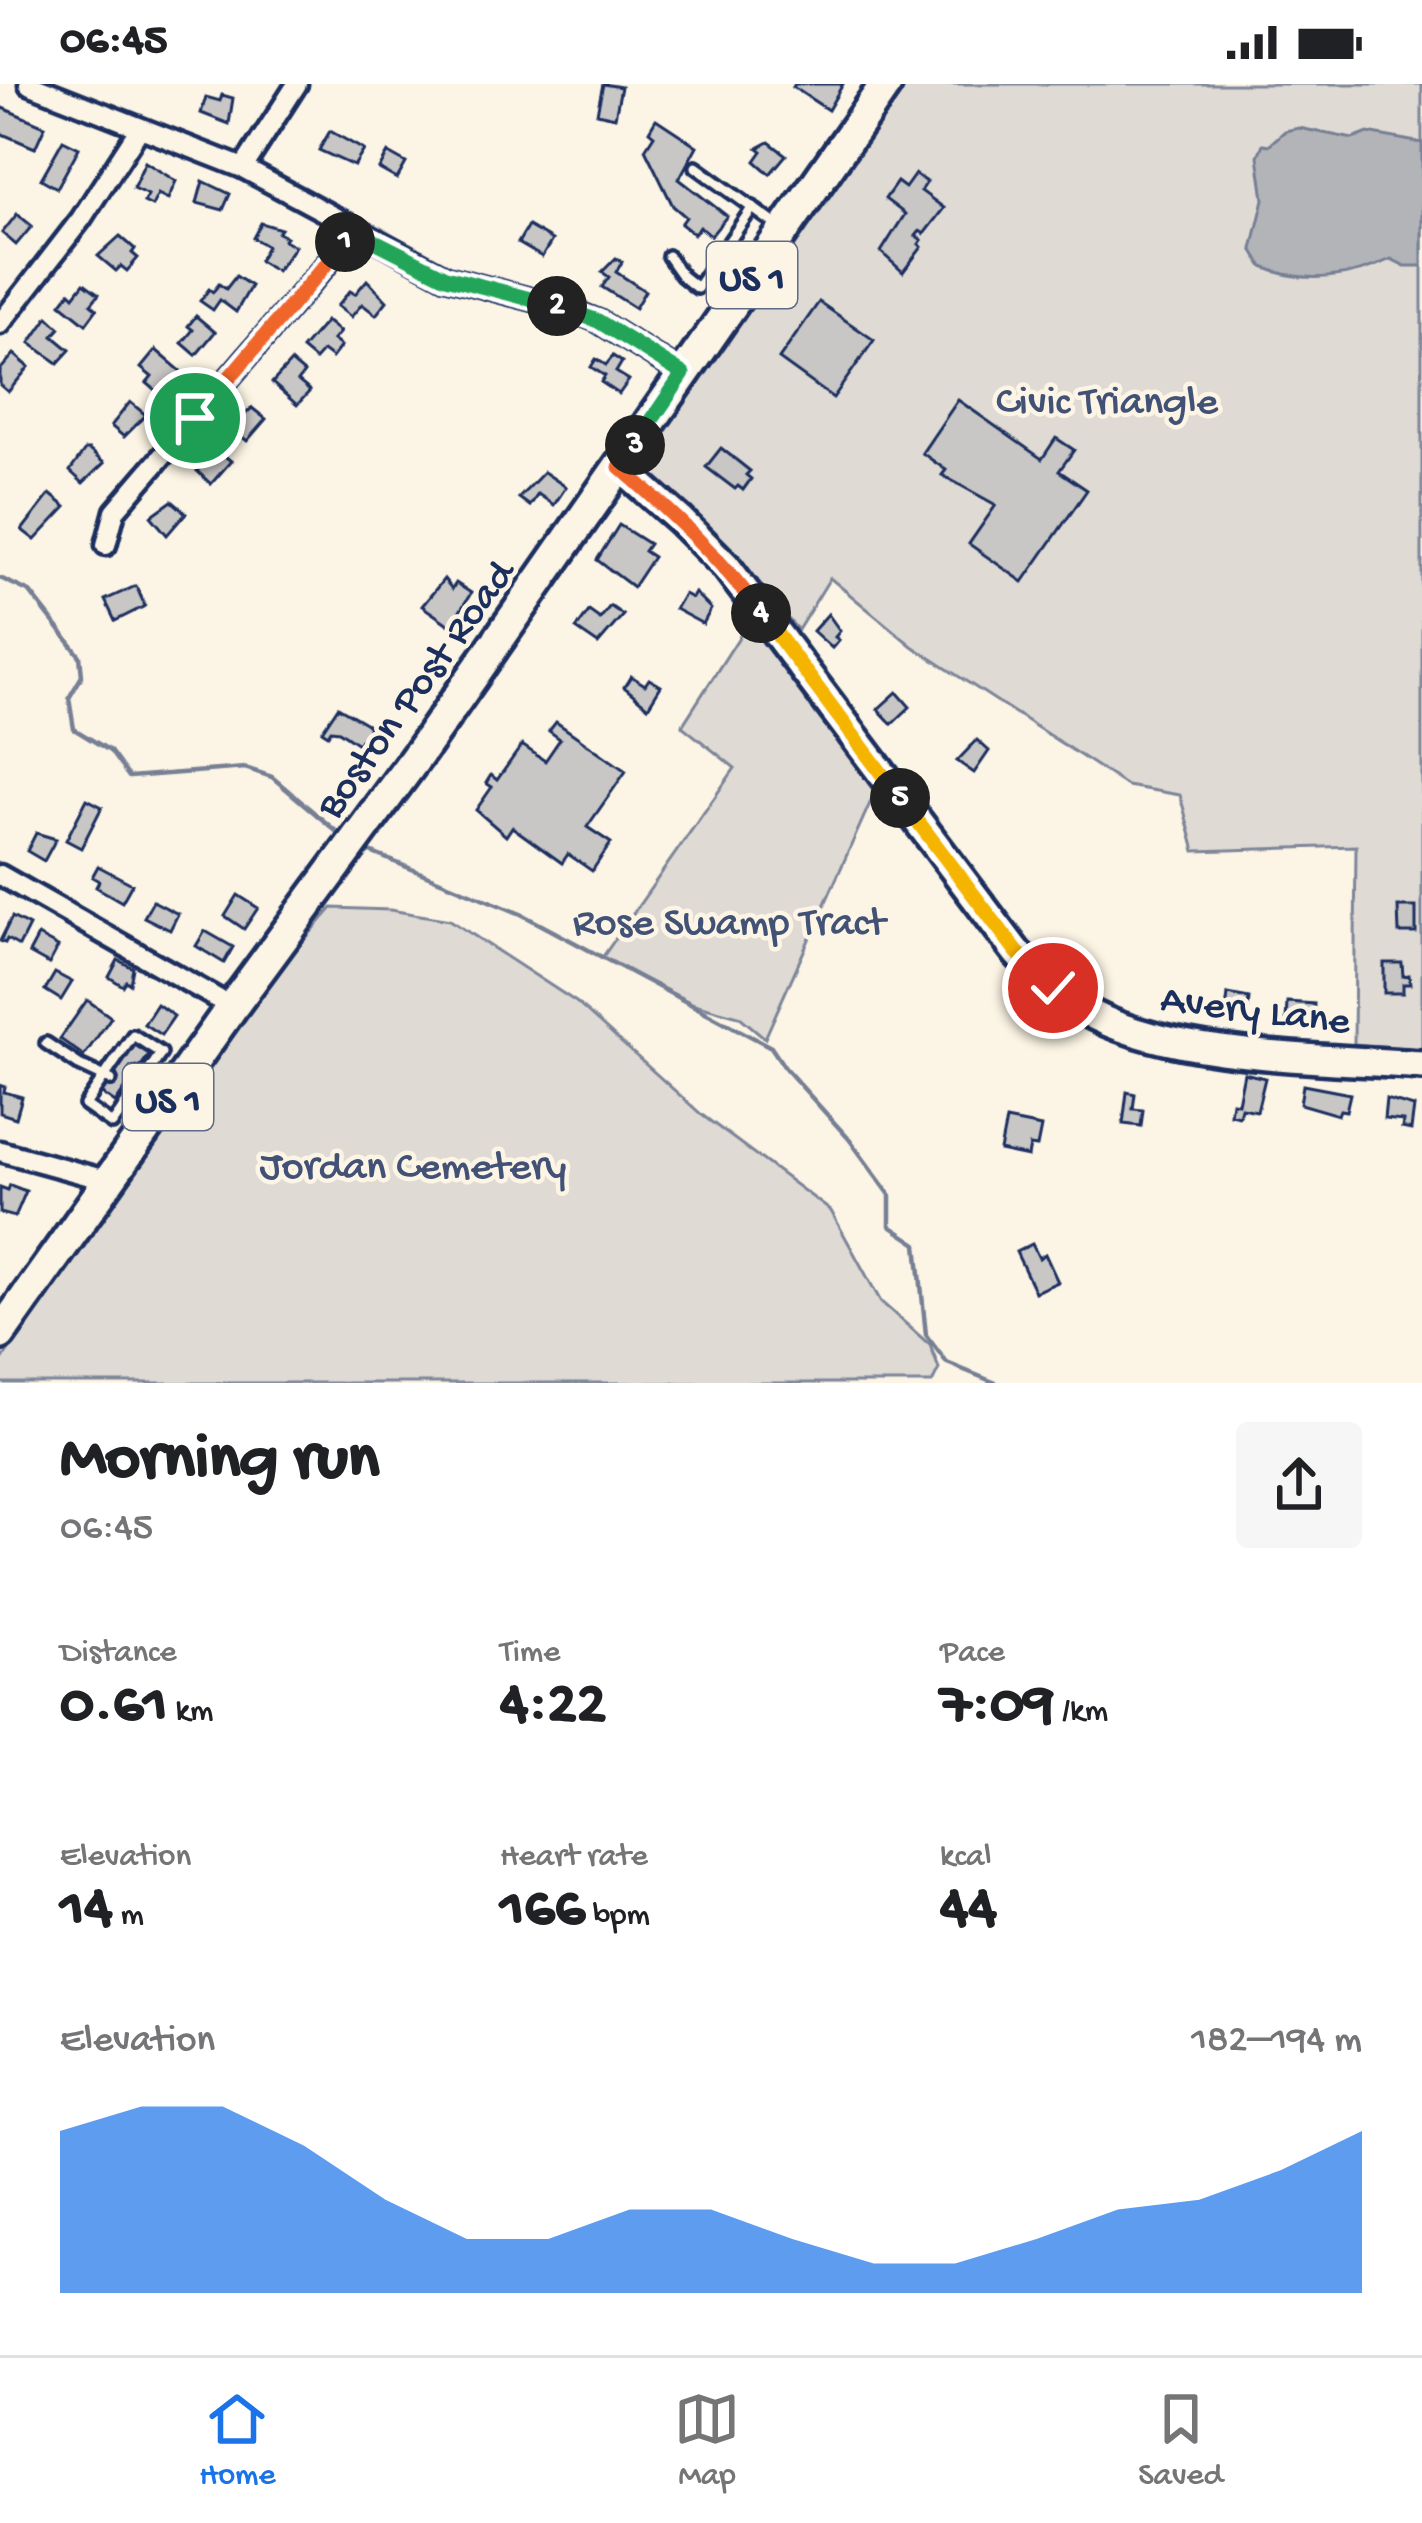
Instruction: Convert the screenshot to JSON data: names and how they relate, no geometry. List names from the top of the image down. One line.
{"streets":{"main road":["US 1","Boston Post Road"],"street":["Avery Lane"]},"crossings":[["Boston Post Road","Avery Lane"]],"parks":["Civic Triangle","Rose Swamp Tract","Jordan Cemetery"],"page":{"status":"06:45","pins":["1","2","3","4","5"],"heading":["Morning run","06:45"],"stats":[["Distance","0.61 km"],["Time","4:22"],["Pace","7:09 /km"],["Elevation","14 m"],["Heart rate","166 bpm"],["kcal","44"]],"chart":["Elevation","182–194 m"],"tabs":["Home","Map","Saved"]}}
